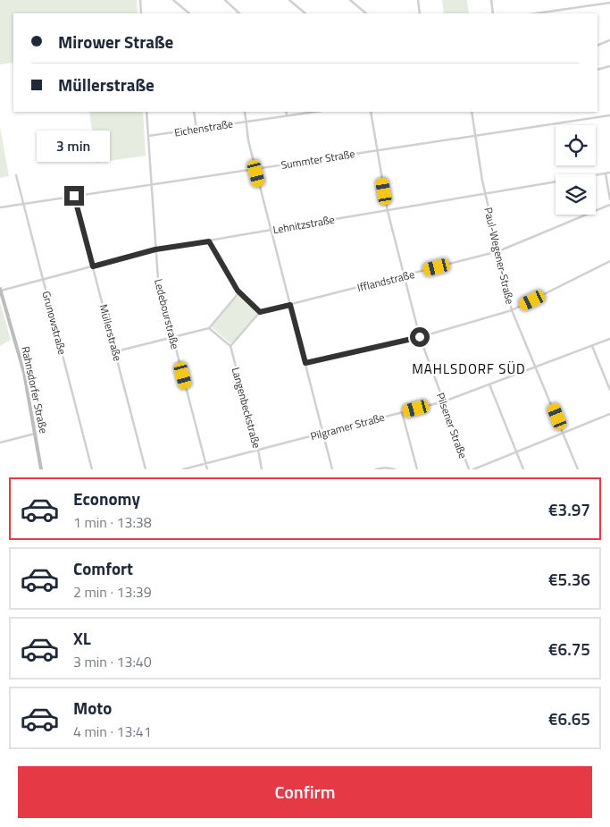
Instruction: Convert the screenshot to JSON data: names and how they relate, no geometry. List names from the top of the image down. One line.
{"streets":{"street":["Eichenstraße","Summter Straße","Lehnitzstraße","Paul-Wegener-Straße","Ifflandstraße","Ledebourstraße","Grunowstraße","Müllerstraße","Rahnsdorfer Straße","Langenbeckstraße","Pilsener Straße","Pilgramer Straße"]},"crossings":[["Eichenstraße","Ledebourstraße"],["Summter Straße","Paul-Wegener-Straße"],["Summter Straße","Ledebourstraße"],["Summter Straße","Grunowstraße"],["Summter Straße","Müllerstraße"],["Summter Straße","Pilsener Straße"],["Lehnitzstraße","Paul-Wegener-Straße"],["Lehnitzstraße","Ledebourstraße"],["Lehnitzstraße","Grunowstraße"],["Lehnitzstraße","Müllerstraße"],["Lehnitzstraße","Rahnsdorfer Straße"],["Lehnitzstraße","Pilsener Straße"],["Paul-Wegener-Straße","Ifflandstraße"],["Paul-Wegener-Straße","Pilgramer Straße"],["Ifflandstraße","Pilsener Straße"],["Ledebourstraße","Pilgramer Straße"],["Langenbeckstraße","Pilgramer Straße"],["Pilsener Straße","Pilgramer Straße"]],"districts":["MAHLSDORF SÜD"],"page":{"banner":["Mirower Straße","Müllerstraße"],"bubble":"3 min","list":[{"name":"Economy","note":"1 min · 13:38","value":"€3.97"},{"name":"Comfort","note":"2 min · 13:39","value":"€5.36"},{"name":"XL","note":"3 min · 13:40","value":"€6.75"},{"name":"Moto","note":"4 min · 13:41","value":"€6.65"}],"buttons":"Confirm"}}
